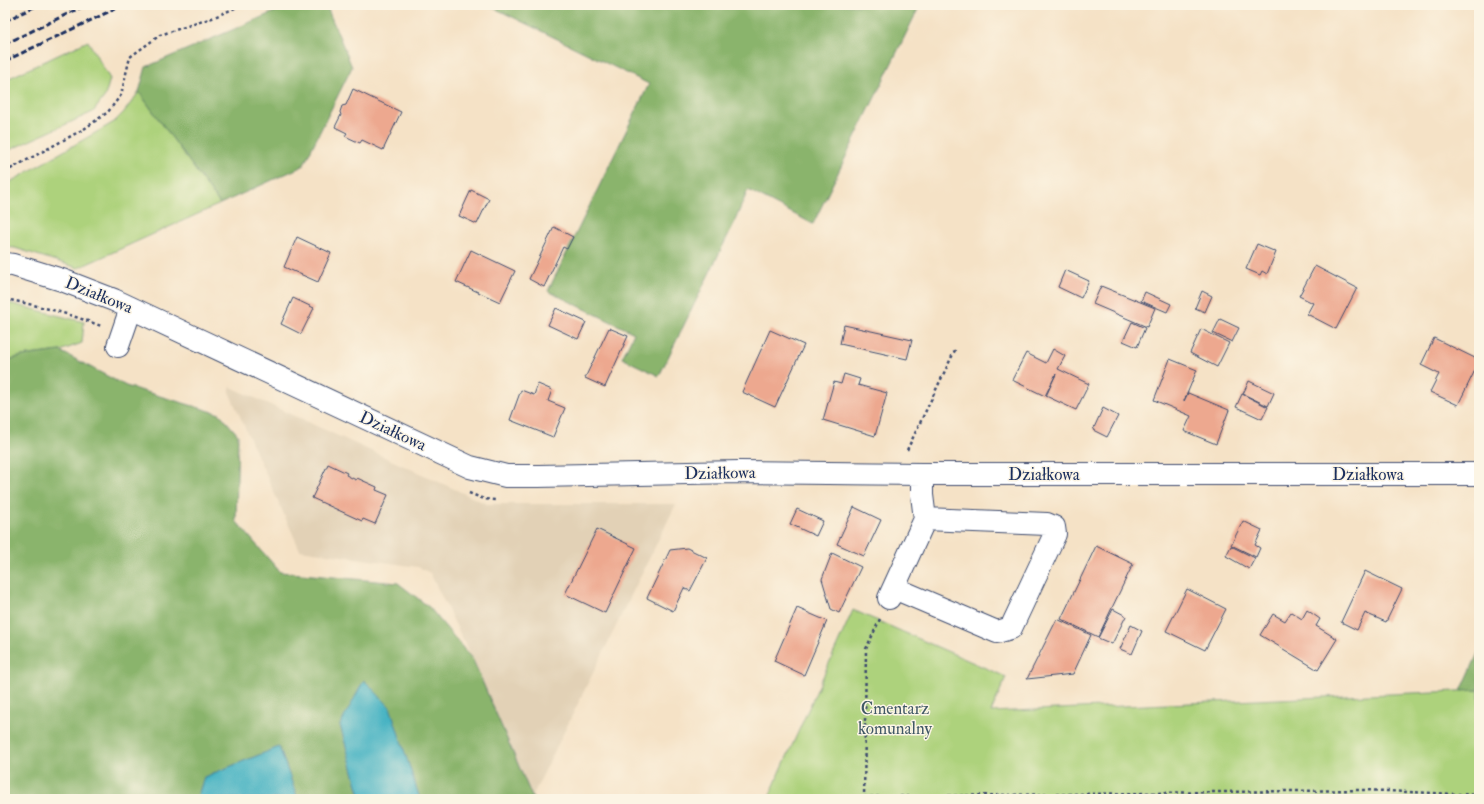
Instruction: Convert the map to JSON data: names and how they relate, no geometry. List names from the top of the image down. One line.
{"streets":{"street":["Działkowa"]},"parks":["Cmentarz komunalny"]}
